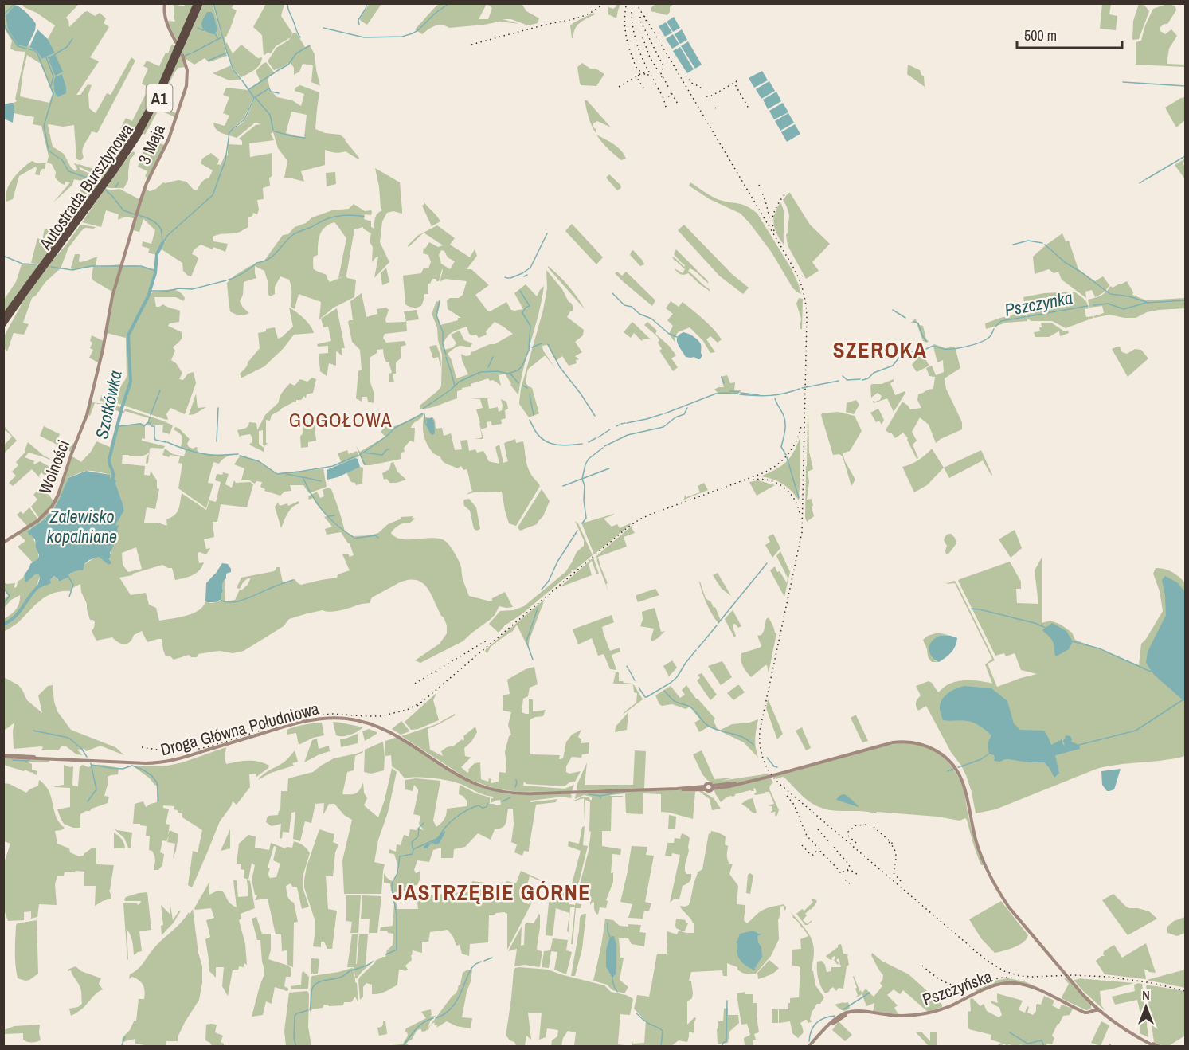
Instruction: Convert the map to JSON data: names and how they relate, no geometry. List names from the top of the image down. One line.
{"streets":{"highway":["A1","Autostrada Bursztynowa"],"main road":["3 Maja","Wolności","Droga Główna Południowa","Pszczyńska"]},"crossings":[["3 Maja","Wolności"]],"districts":["SZEROKA","GOGOŁOWA","JASTRZĘBIE GÓRNE"],"water":["Pszczynka","Szotkówka","Zalewisko kopalniane"],"scale_bar":"500 m","north":"top"}
